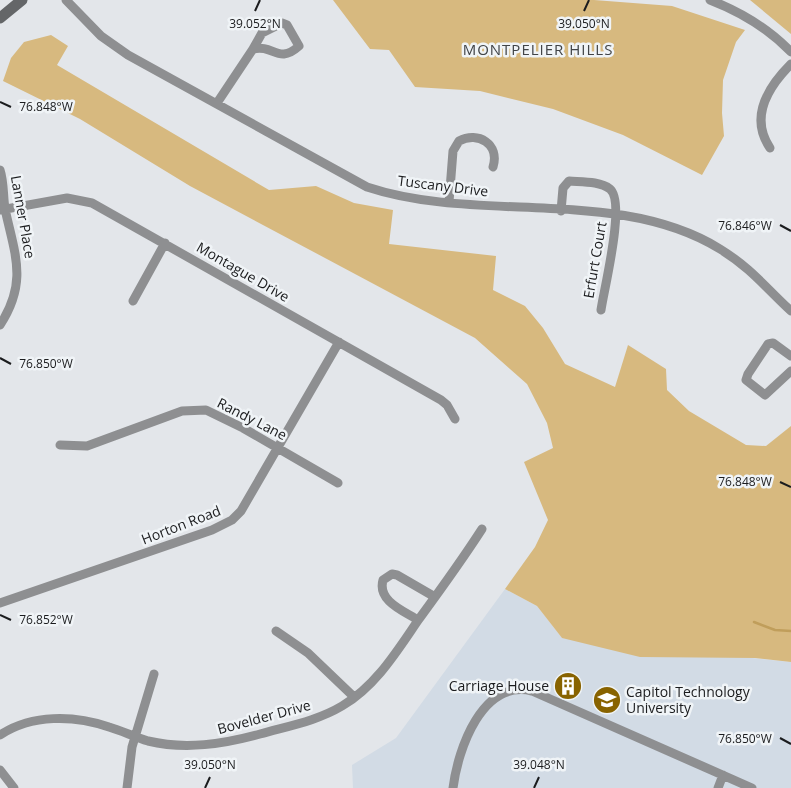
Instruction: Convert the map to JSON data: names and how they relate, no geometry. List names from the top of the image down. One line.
{"streets":{"street":["Tuscany Drive","Lanner Place","Erfurt Court","Montague Drive","Randy Lane","Horton Road","Bovelder Drive"]},"crossings":[["Tuscany Drive","Erfurt Court"],["Lanner Place","Montague Drive"],["Montague Drive","Horton Road"],["Randy Lane","Horton Road"]],"districts":["MONTPELIER HILLS"],"places":{"building":["Carriage House"],"school or university":["Capitol Technology University"]},"coordinates":["39.052°N","39.050°N","76.848°W","76.846°W","76.850°W","76.852°W","39.048°N"]}
